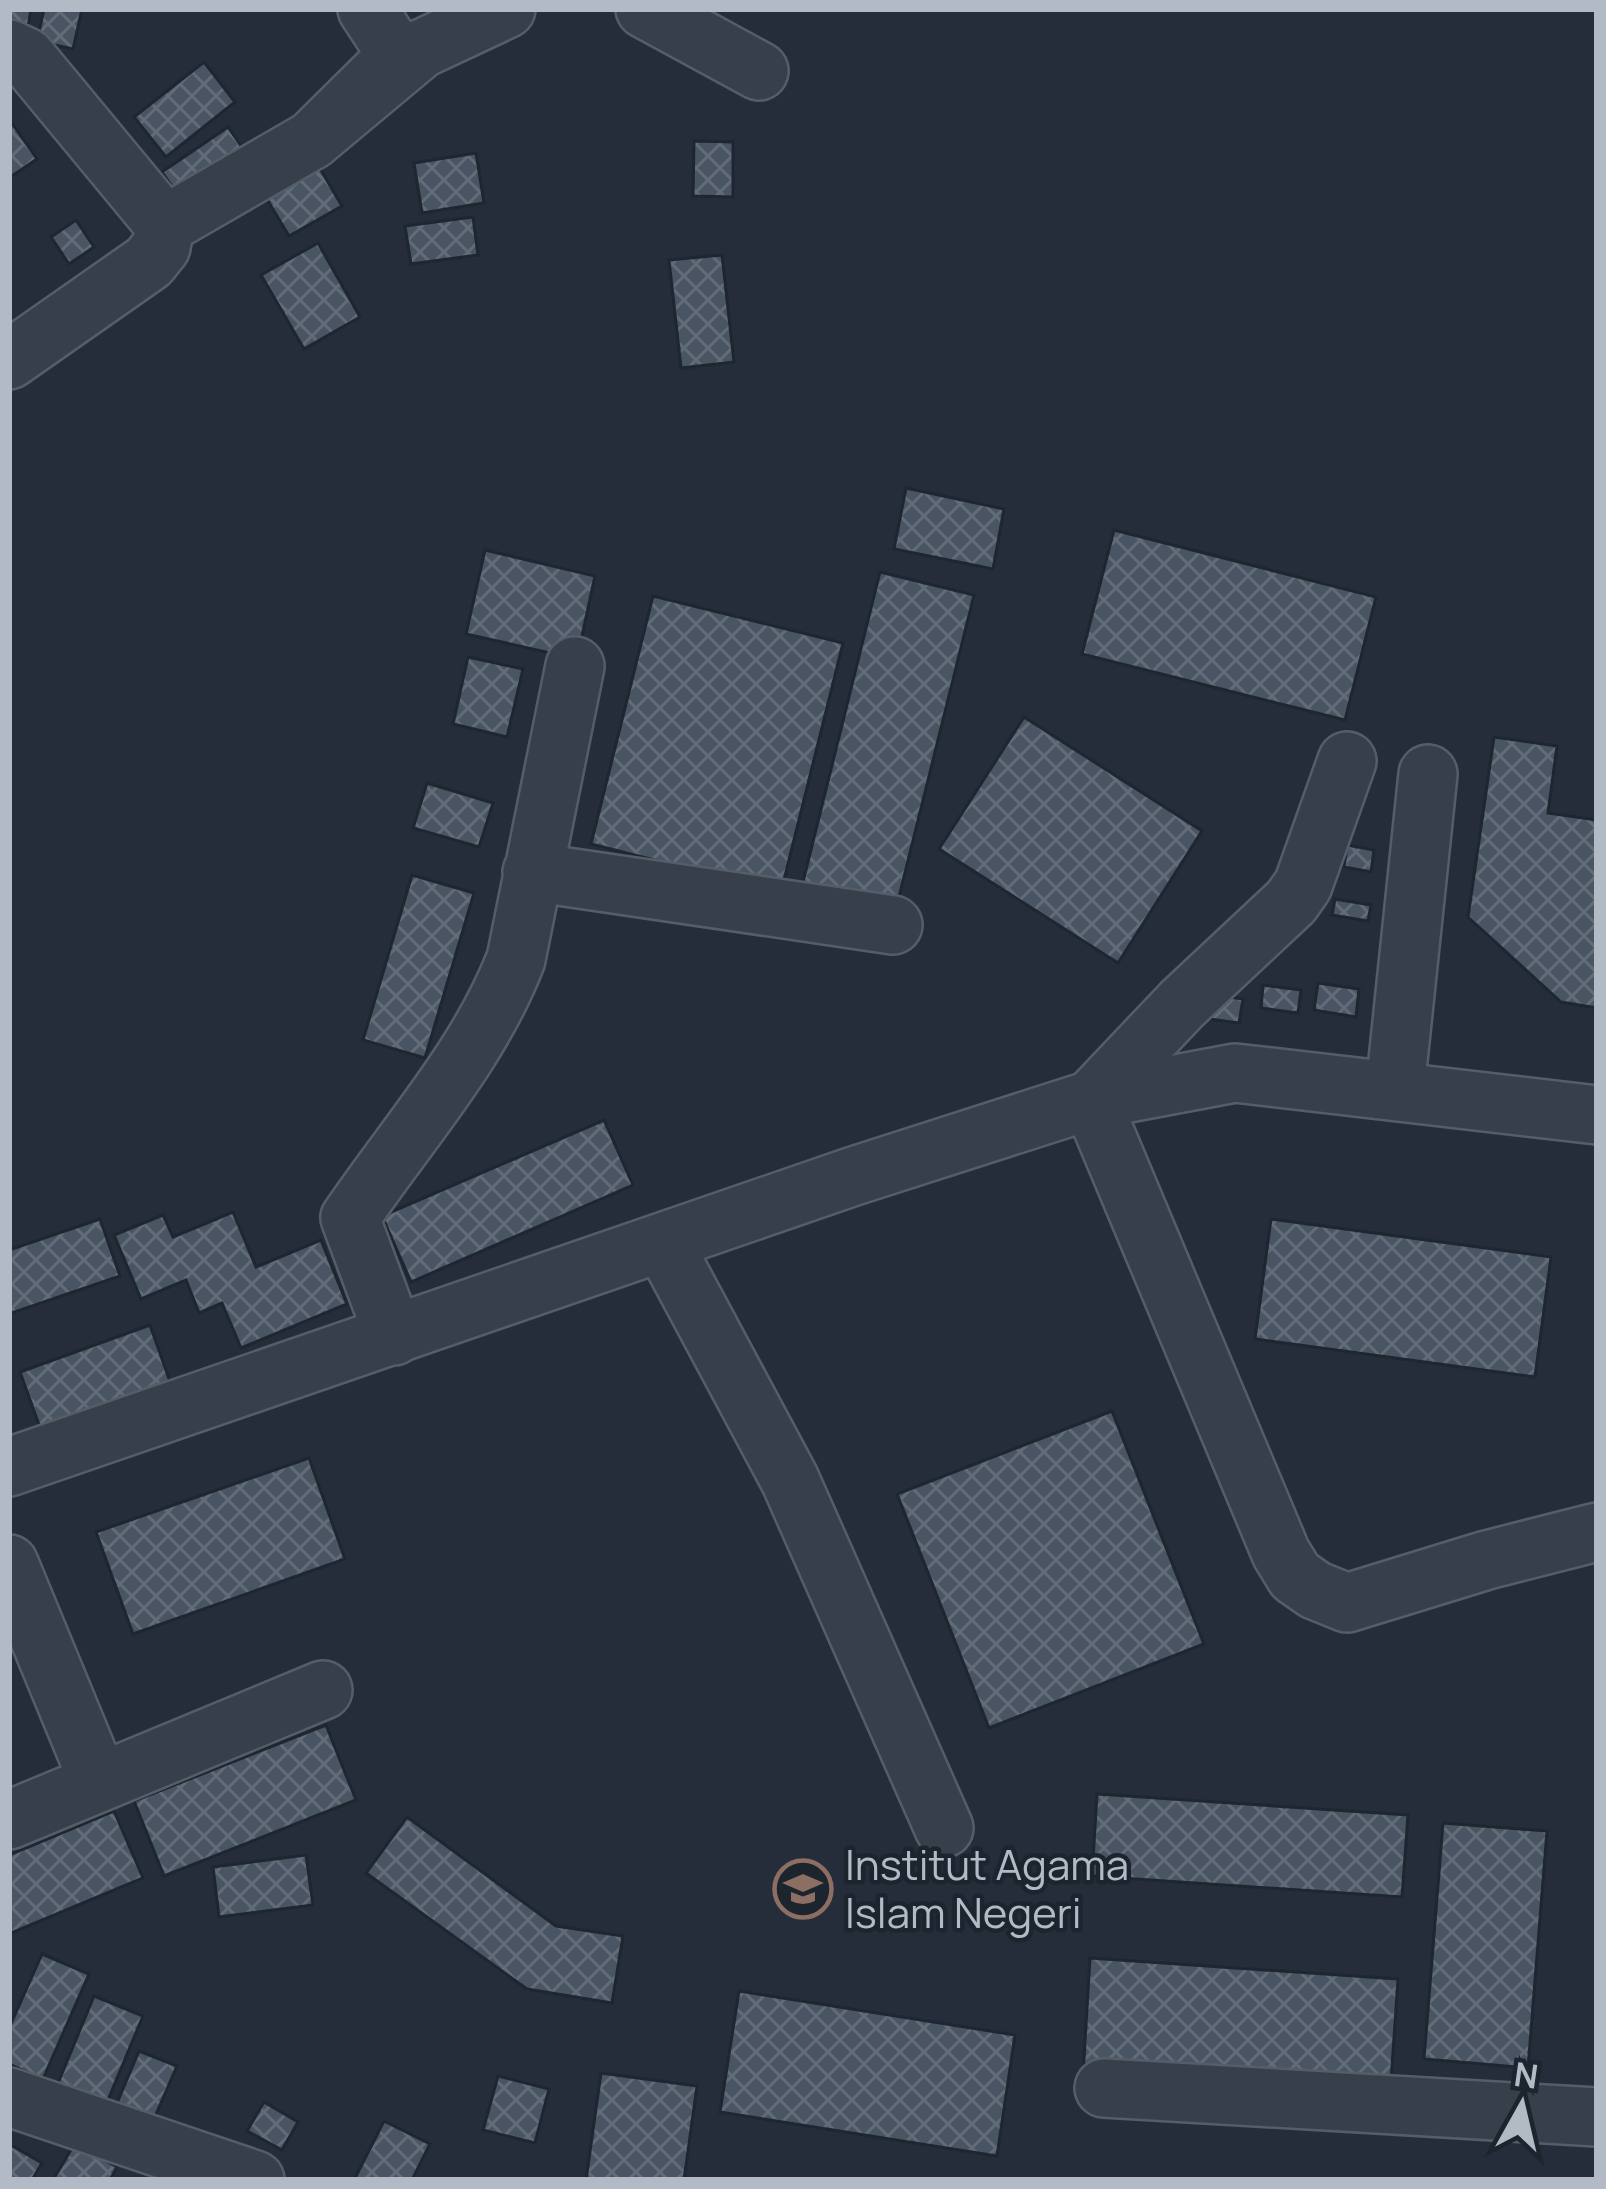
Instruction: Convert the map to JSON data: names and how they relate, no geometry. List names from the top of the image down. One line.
{"places":{"school or university":["Institut Agama Islam Negeri"]},"north":"top"}
